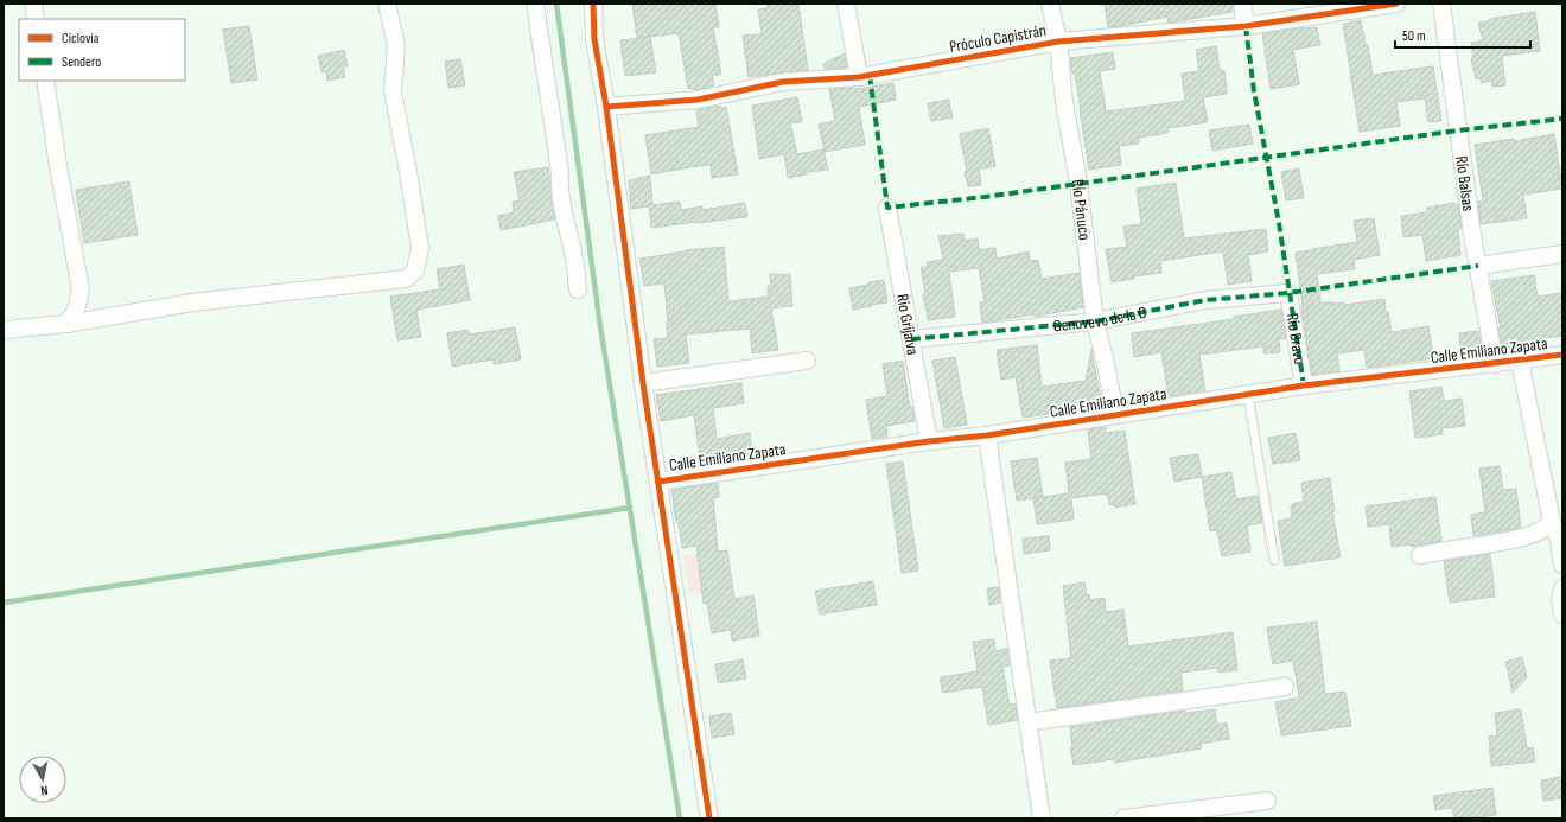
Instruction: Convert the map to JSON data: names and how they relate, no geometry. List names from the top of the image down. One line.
{"streets":{"street":["Próculo Capistrán","Río Balsas","Río Pánuco","Genovevo de la O","Rio Grijalva","Río Bravo","Calle Emiliano Zapata"]},"crossings":[["Próculo Capistrán","Río Pánuco"],["Río Balsas","Calle Emiliano Zapata"],["Río Pánuco","Genovevo de la O"],["Río Pánuco","Calle Emiliano Zapata"],["Genovevo de la O","Rio Grijalva"],["Genovevo de la O","Río Bravo"],["Rio Grijalva","Calle Emiliano Zapata"],["Río Bravo","Calle Emiliano Zapata"]],"legend":["Ciclovía","Sendero"],"scale_bar":"50 m","north":"bottom"}
